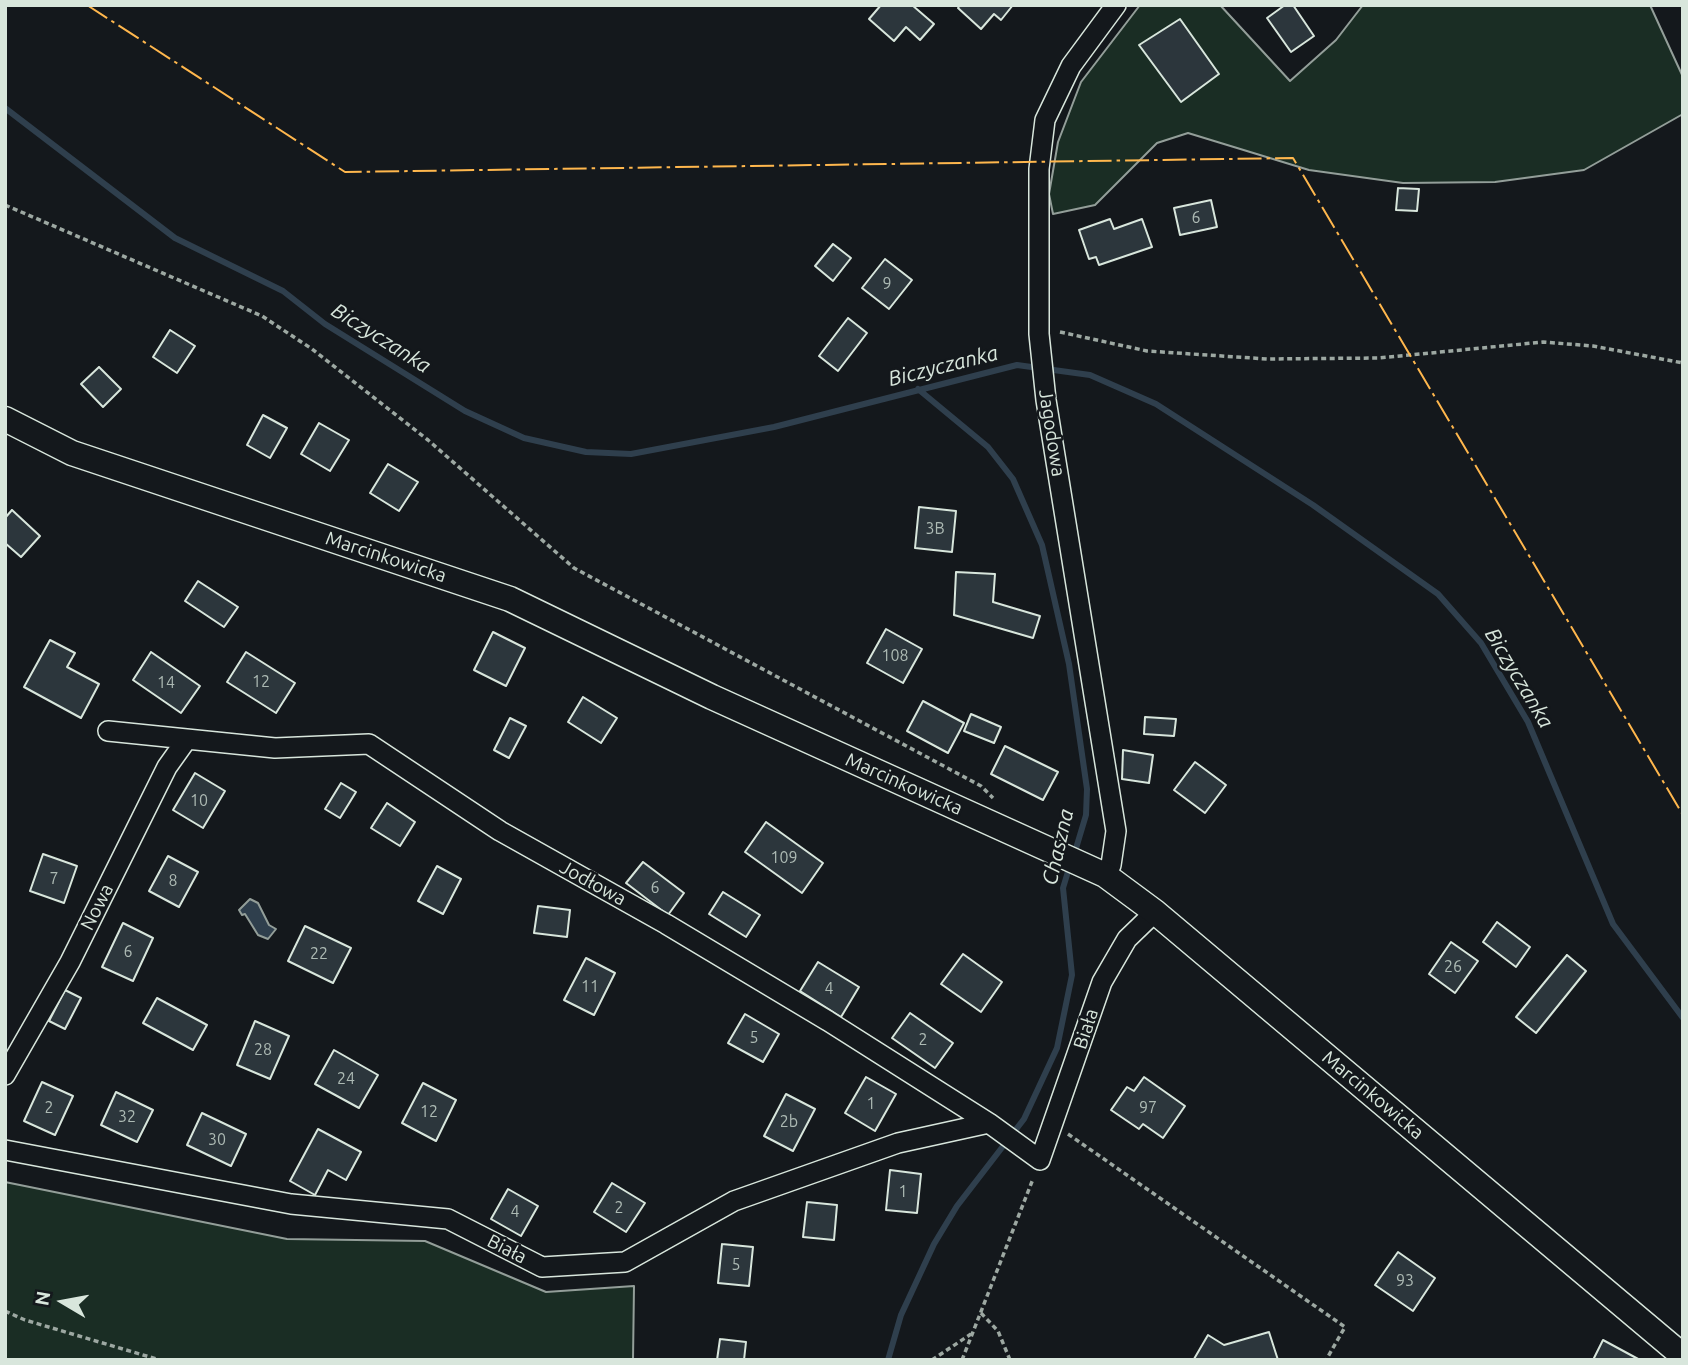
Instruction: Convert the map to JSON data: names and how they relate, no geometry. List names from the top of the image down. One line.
{"streets":{"street":["Jagodowa","Marcinkowicka","Jodłowa","Nowa","Biała"]},"crossings":[["Jagodowa","Marcinkowicka"],["Marcinkowicka","Biała"],["Jodłowa","Nowa"],["Jodłowa","Biała"]],"water":["Biczyczanka","Chaszna"],"house_numbers":["6","9","3B","108","12","14","10","109","7","8","6","6","22","26","11","4","5","2","28","24","1","2","97","12","32","2b","30","1","2","4","5","93"],"north":"left"}
